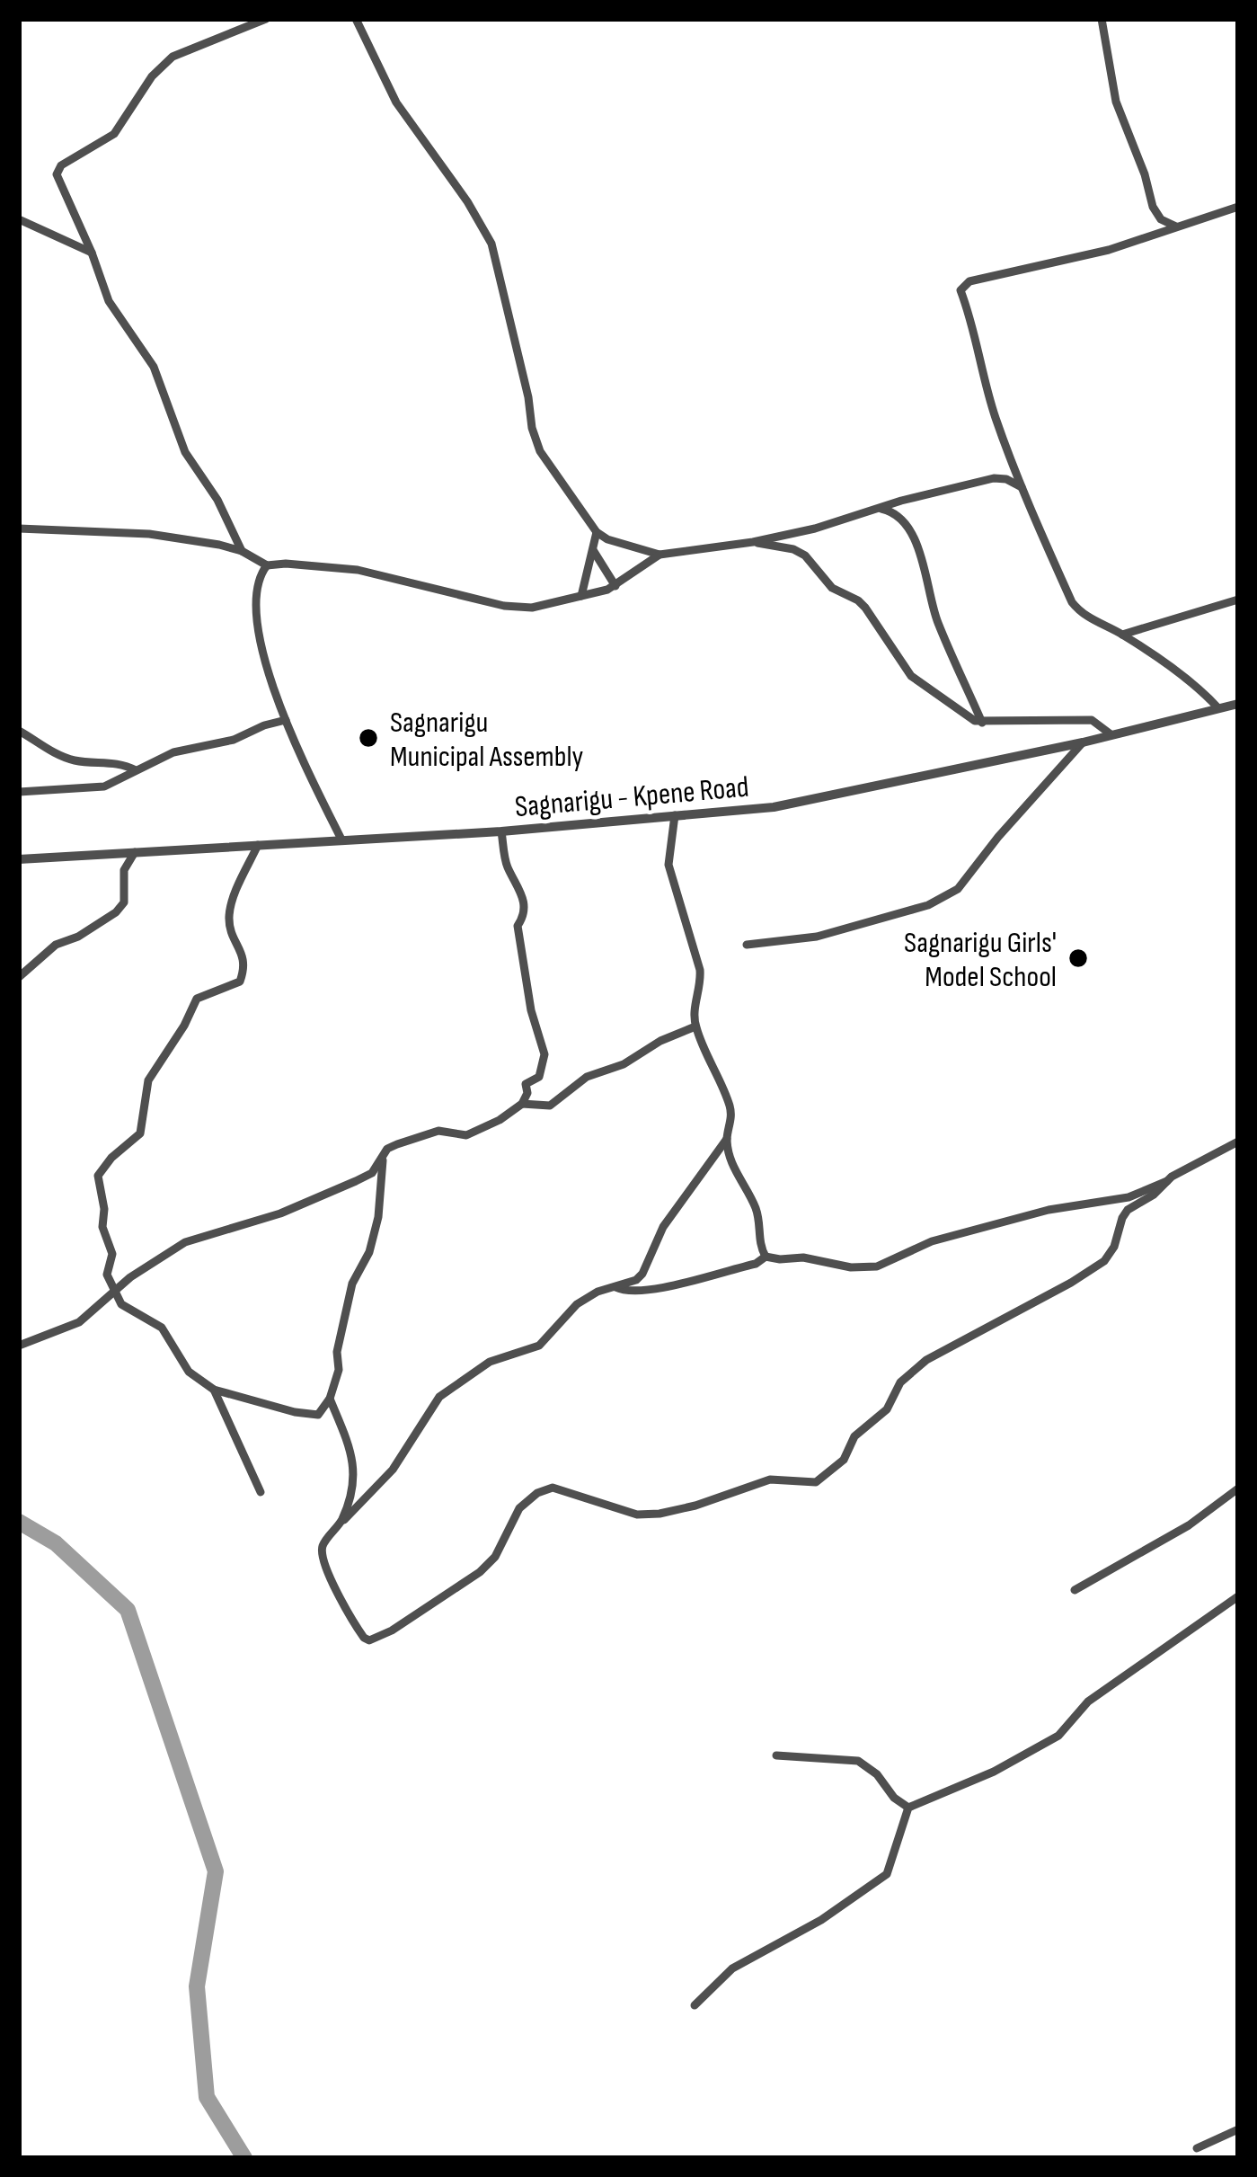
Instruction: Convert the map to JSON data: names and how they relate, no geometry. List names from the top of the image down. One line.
{"streets":{"street":["Sagnarigu - Kpene Road"]},"places":["Sagnarigu Municipal Assembly","Sagnarigu Girls' Model School"]}
